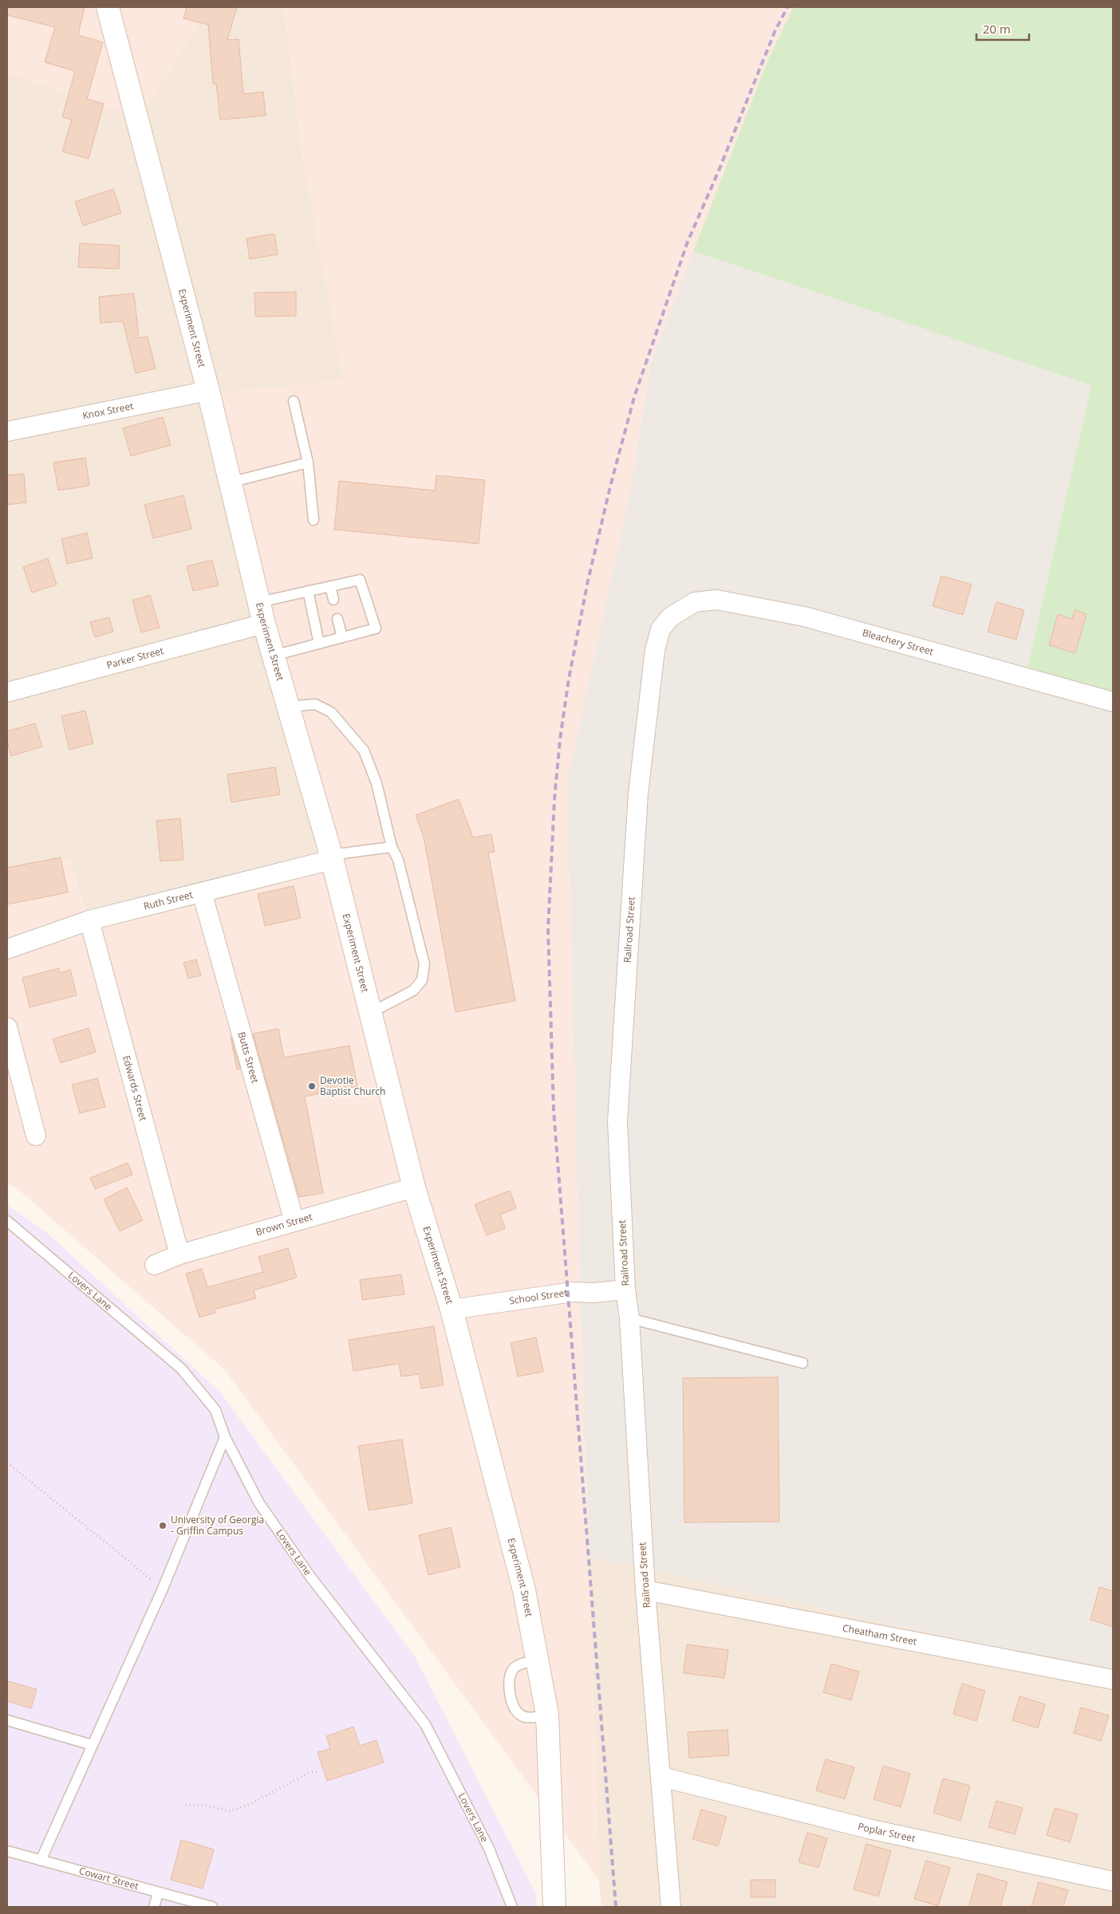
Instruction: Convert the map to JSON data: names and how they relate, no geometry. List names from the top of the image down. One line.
{"streets":{"main road":["Experiment Street"],"street":["Knox Street","Bleachery Street","Parker Street","Ruth Street","Railroad Street","Butts Street","Edwards Street","Brown Street","School Street","Cheatham Street","Poplar Street"],"lane":["Lovers Lane","Cowart Street"]},"crossings":[["Experiment Street","Knox Street"],["Experiment Street","Parker Street"],["Experiment Street","Ruth Street"],["Experiment Street","Brown Street"],["Experiment Street","School Street"],["Bleachery Street","Railroad Street"],["Ruth Street","Butts Street"],["Ruth Street","Edwards Street"],["Railroad Street","School Street"],["Railroad Street","Cheatham Street"],["Railroad Street","Poplar Street"],["Butts Street","Brown Street"],["Edwards Street","Brown Street"]],"places":["Devotie Baptist Church","University of Georgia - Griffin Campus"],"scale_bar":"20 m"}
